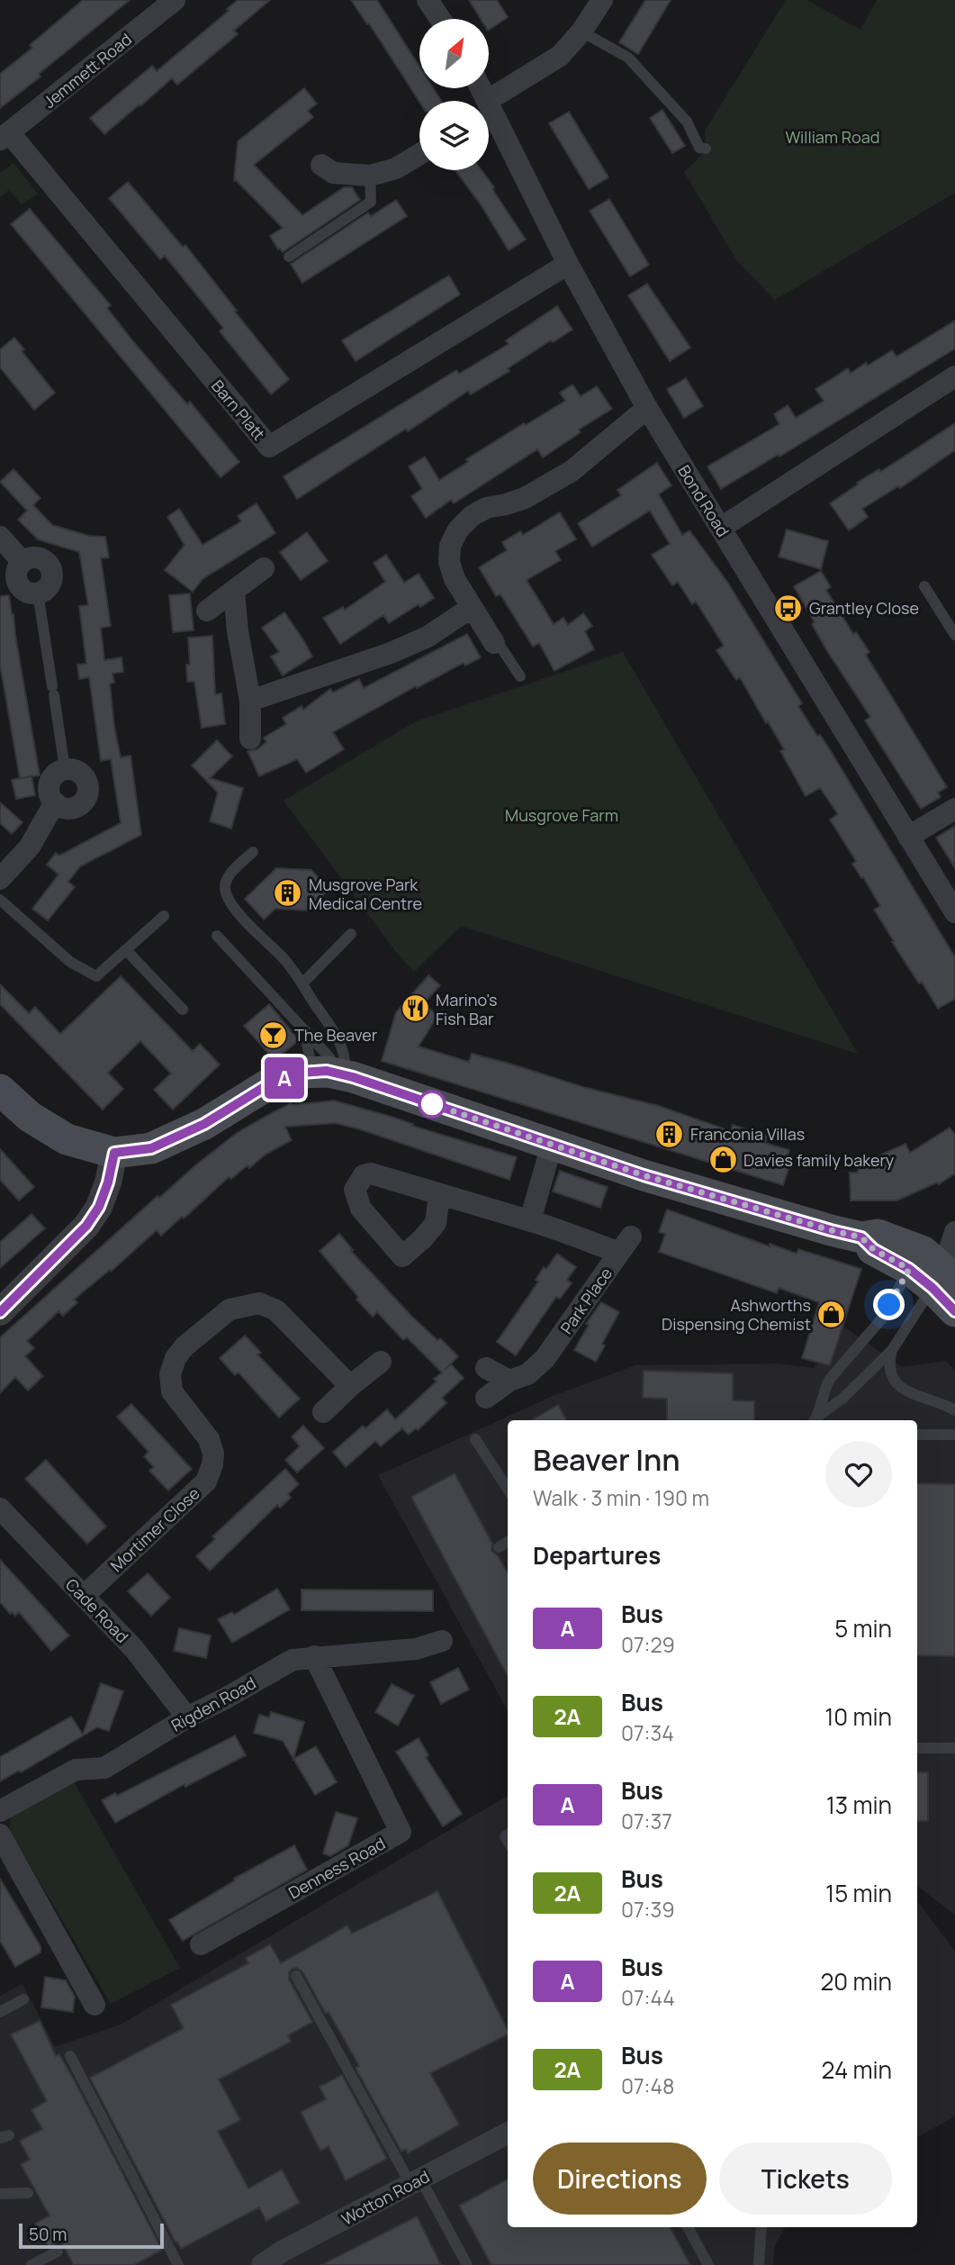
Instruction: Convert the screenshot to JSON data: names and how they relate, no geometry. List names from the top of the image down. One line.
{"streets":{"street":["Jemmett Road","Barn Platt","Bond Road","Park Place","Mortimer Close","Cade Road","Rigden Road","Denness Road","Wotton Road"]},"crossings":[["Jemmett Road","Barn Platt"],["Barn Platt","Bond Road"],["Mortimer Close","Cade Road"],["Cade Road","Rigden Road"],["Rigden Road","Denness Road"]],"parks":["William Road","Musgrove Farm"],"places":{"bus stop":["Grantley Close"],"building":["Musgrove Park Medical Centre","Franconia Villas"],"restaurant":["Marino's Fish Bar"],"bar":["The Beaver"],"shop":["Davies family bakery","Ashworths Dispensing Chemist"]},"lines":["bus line A"],"scale_bar":"50 m","north":"top right","page":{"on_map":"A","heading":[["Beaver Inn","Walk · 3 min · 190 m"],"Departures"],"list":[{"mark":"A","name":"Bus","note":"07:29","value":"5 min"},{"mark":"2A","name":"Bus","note":"07:34","value":"10 min"},{"mark":"A","name":"Bus","note":"07:37","value":"13 min"},{"mark":"2A","name":"Bus","note":"07:39","value":"15 min"},{"mark":"A","name":"Bus","note":"07:44","value":"20 min"},{"mark":"2A","name":"Bus","note":"07:48","value":"24 min"}],"buttons":["Directions","Tickets"],"scale":"50 m"}}
